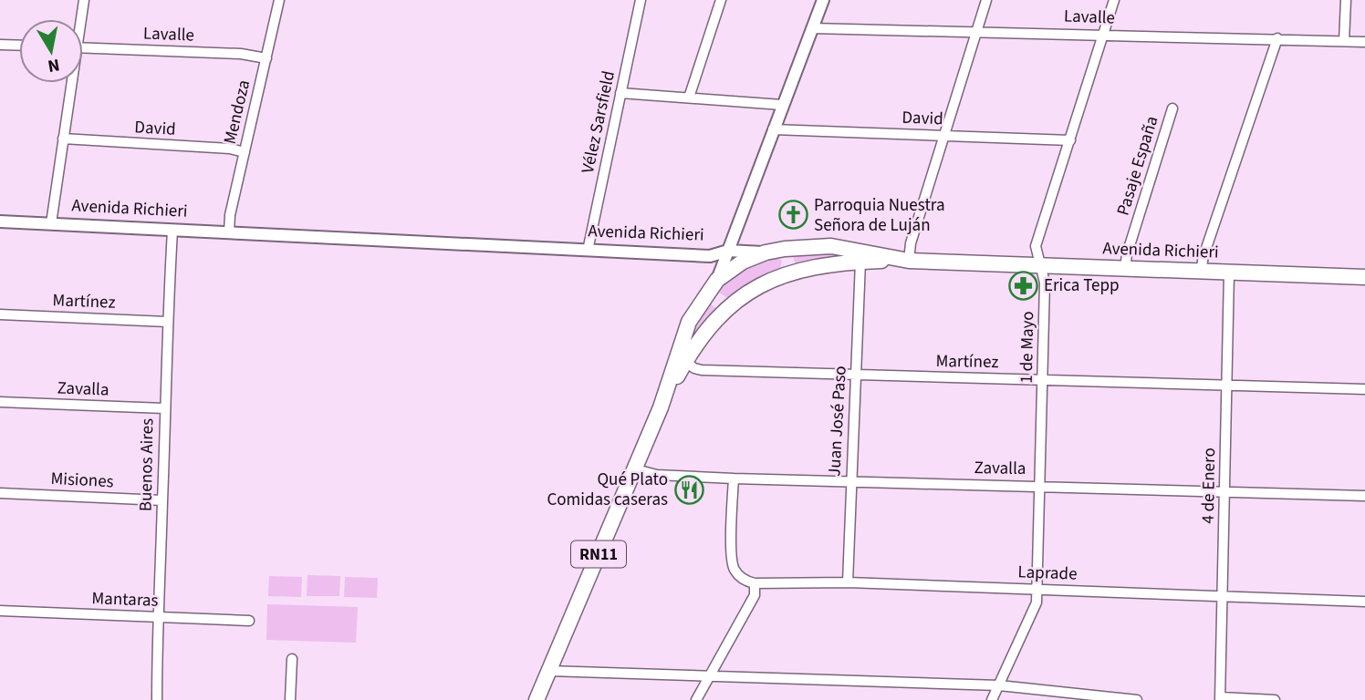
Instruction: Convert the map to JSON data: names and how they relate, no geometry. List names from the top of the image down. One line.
{"streets":{"main road":["Avenida Richieri","RN11"],"street":["Lavalle","Mendoza","David","Vélez Sarsfield","Pasaje España","Martínez","1 de Mayo","Zavalla","Juan José Paso","Buenos Aires","Misiones","4 de Enero","Laprade","Mantaras"]},"crossings":[["Lavalle","Mendoza"],["Lavalle","1 de Mayo"],["Mendoza","David"],["Mendoza","Avenida Richieri"],["David","1 de Mayo"],["Vélez Sarsfield","Avenida Richieri"],["Pasaje España","Avenida Richieri"],["Avenida Richieri","1 de Mayo"],["Avenida Richieri","Buenos Aires"],["Avenida Richieri","4 de Enero"],["Avenida Richieri","RN11"],["Martínez","1 de Mayo"],["Martínez","Juan José Paso"],["Martínez","Buenos Aires"],["Martínez","4 de Enero"],["Martínez","RN11"],["1 de Mayo","Zavalla"],["1 de Mayo","Laprade"],["Zavalla","Juan José Paso"],["Zavalla","Buenos Aires"],["Zavalla","4 de Enero"],["Zavalla","RN11"],["Juan José Paso","RN11"],["Juan José Paso","Laprade"],["Buenos Aires","Misiones"],["Buenos Aires","Mantaras"],["4 de Enero","Laprade"]],"places":{"church":["Parroquia Nuestra Señora de Luján"],"pharmacy":["Erica Tepp"],"restaurant":["Qué Plato Comidas caseras"]},"north":"bottom"}
